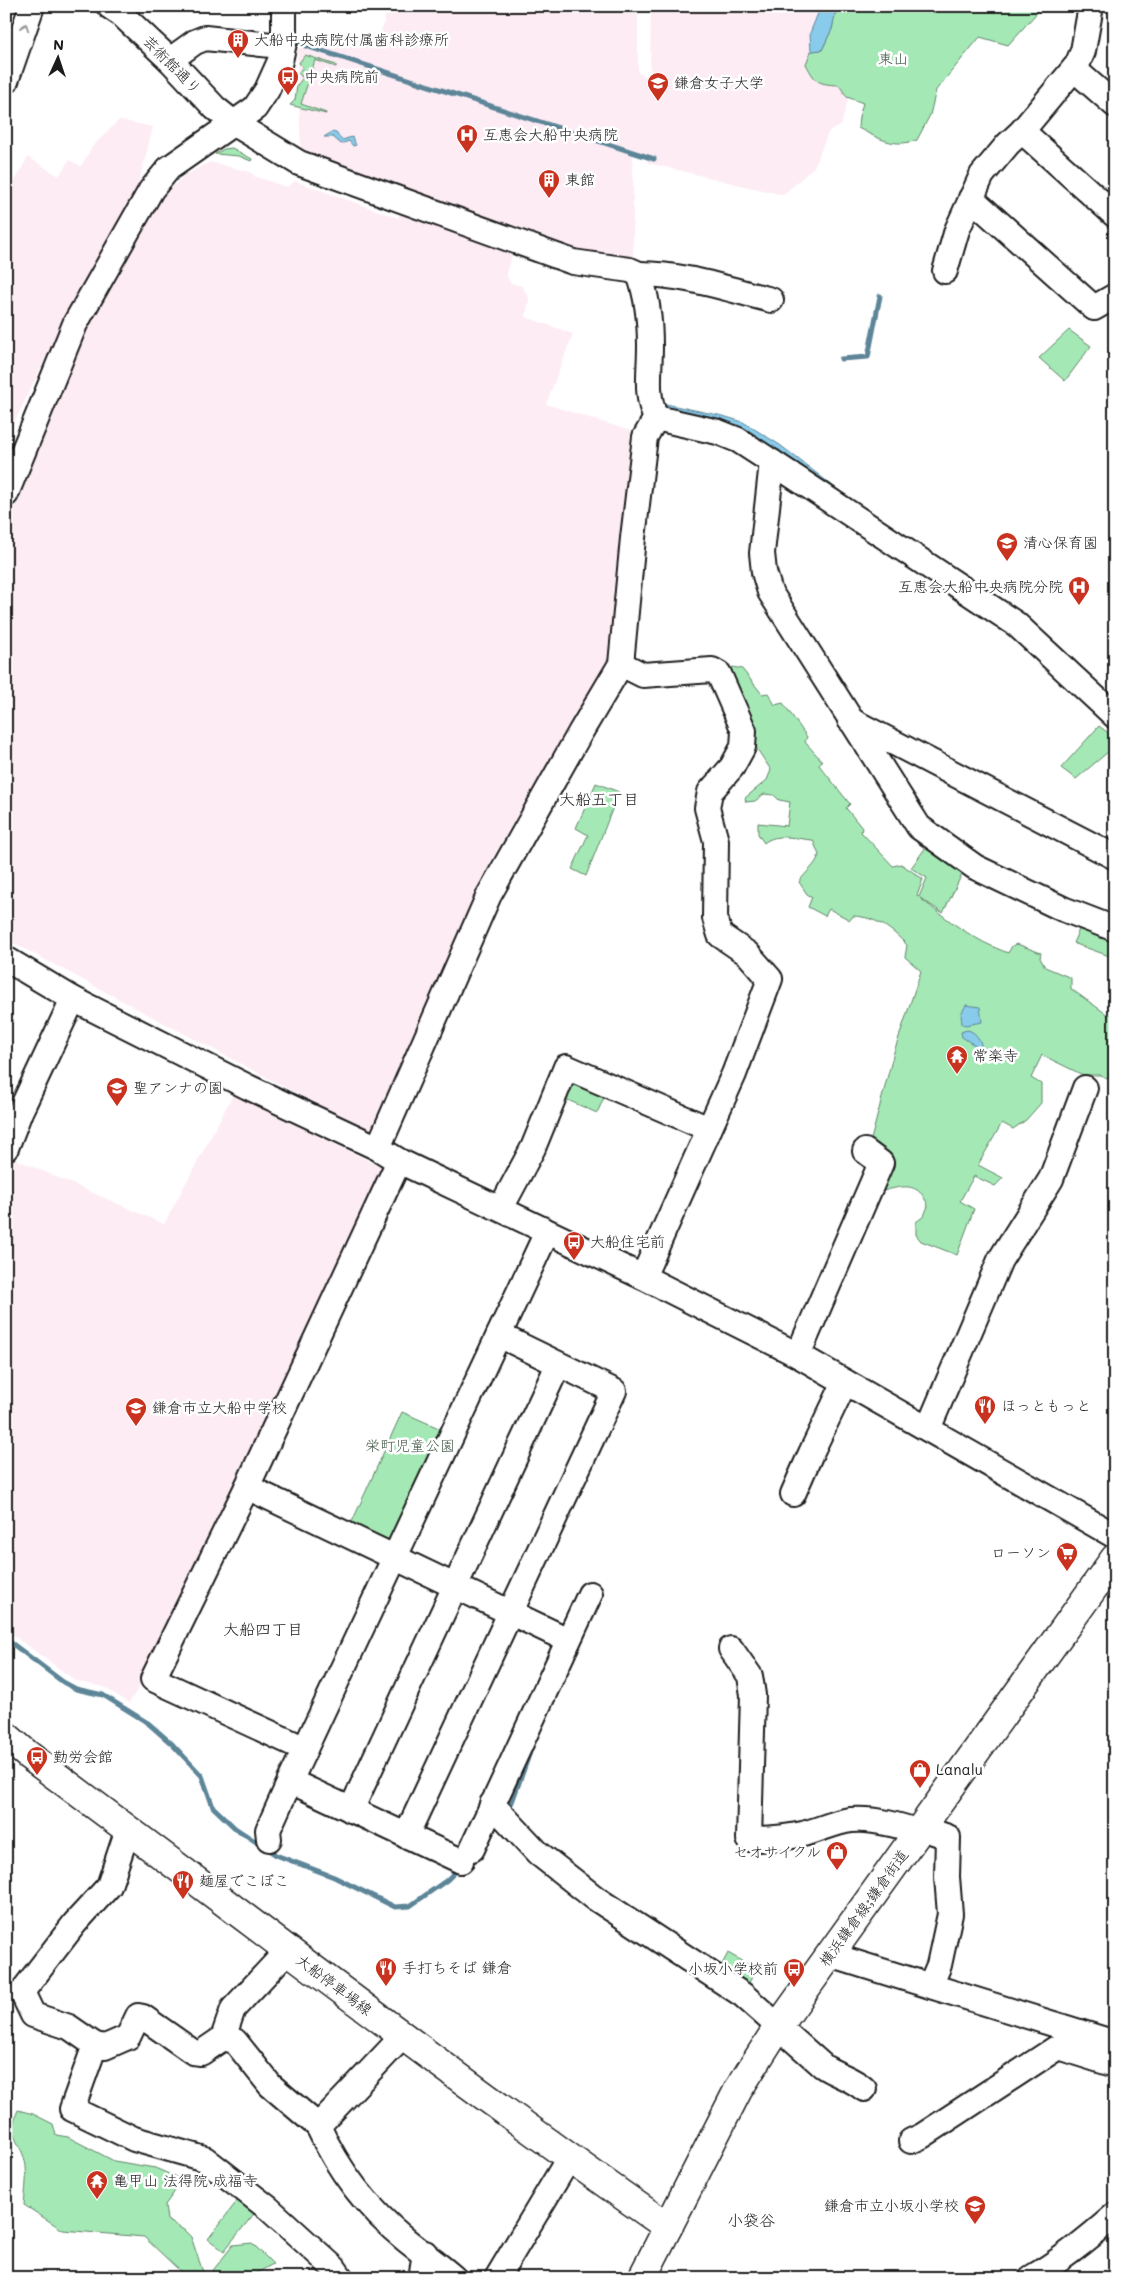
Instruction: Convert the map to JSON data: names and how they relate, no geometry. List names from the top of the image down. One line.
{"streets":{"main road":["横浜鎌倉線;鎌倉街道","大船停車場線"],"street":["芸術館通り"]},"crossings":[["横浜鎌倉線;鎌倉街道","大船停車場線"]],"districts":["大船五丁目","大船四丁目","小袋谷"],"parks":["東山","栄町児童公園"],"places":{"building":["大船中央病院付属歯科診療所","東館"],"bus stop":["中央病院前","大船住宅前","勤労会館","小坂小学校前"],"school or university":["鎌倉女子大学","清心保育園","聖アンナの園","鎌倉市立大船中学校","鎌倉市立小坂小学校"],"hospital":["互恵会大船中央病院","互恵会大船中央病院分院"],"temple":["常楽寺","亀甲山 法得院 成福寺"],"restaurant":["ほっともっと","麺屋でこぼこ","手打ちそば 鎌倉"],"supermarket":["ローソン"],"shop":["Lanalu","セオサイクル"]},"north":"top"}
